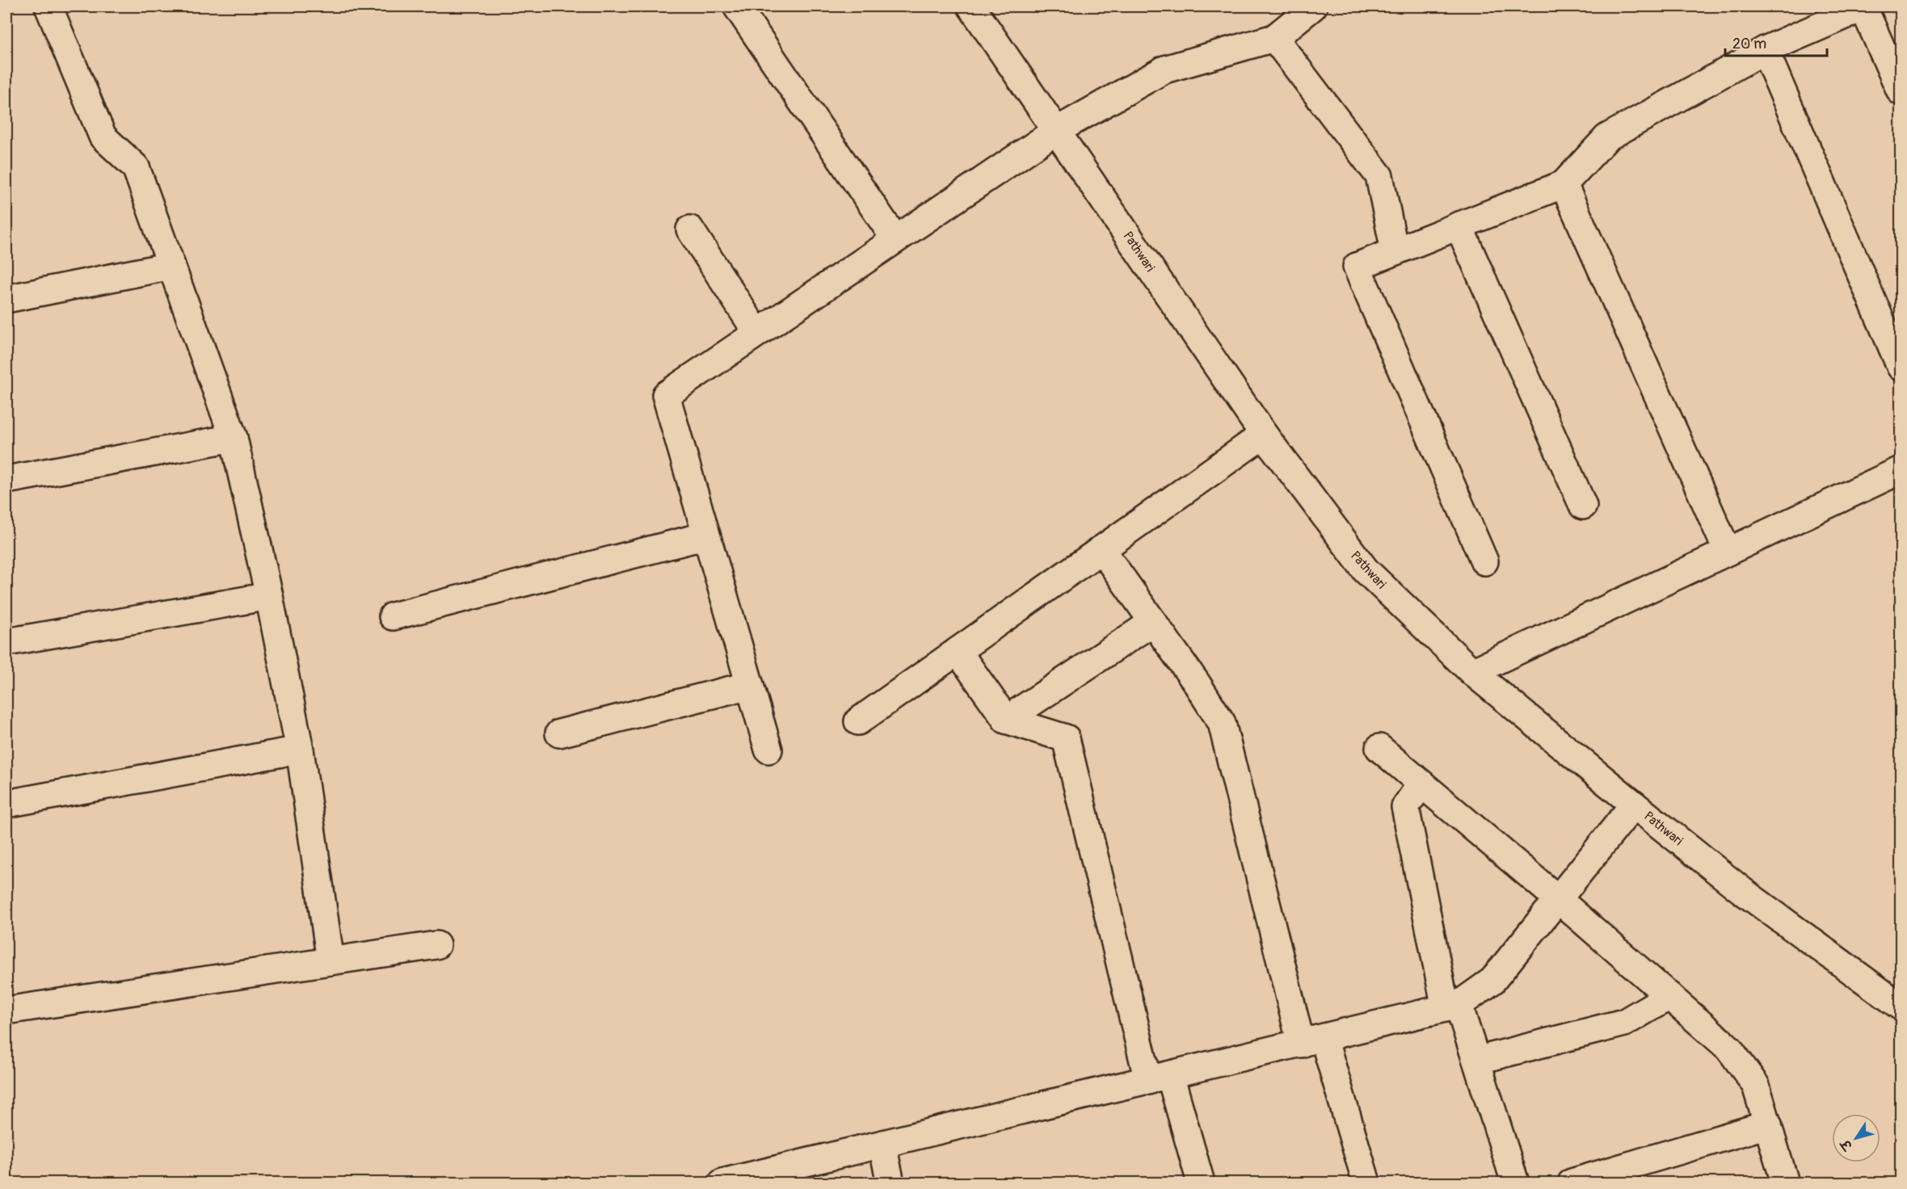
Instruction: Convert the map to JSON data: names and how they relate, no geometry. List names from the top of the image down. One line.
{"streets":{"street":["Pathwari"]},"scale_bar":"20 m","north":"bottom left"}
